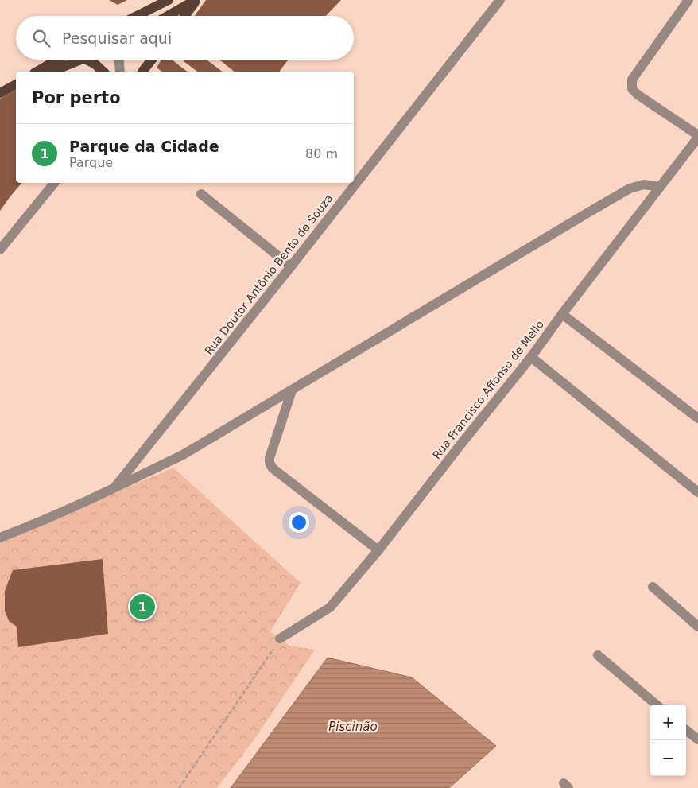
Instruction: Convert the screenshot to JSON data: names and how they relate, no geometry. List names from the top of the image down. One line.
{"streets":{"street":["Rua Doutor Antônio Bento de Souza","Rua Francisco Affonso de Mello"]},"water":["Piscinão"],"page":{"search":"Pesquisar aqui","heading":"Por perto","list":[{"mark":"1","name":"Parque da Cidade","note":"Parque","value":"80 m"}],"pins":"1","map_buttons":["+","−"]}}
